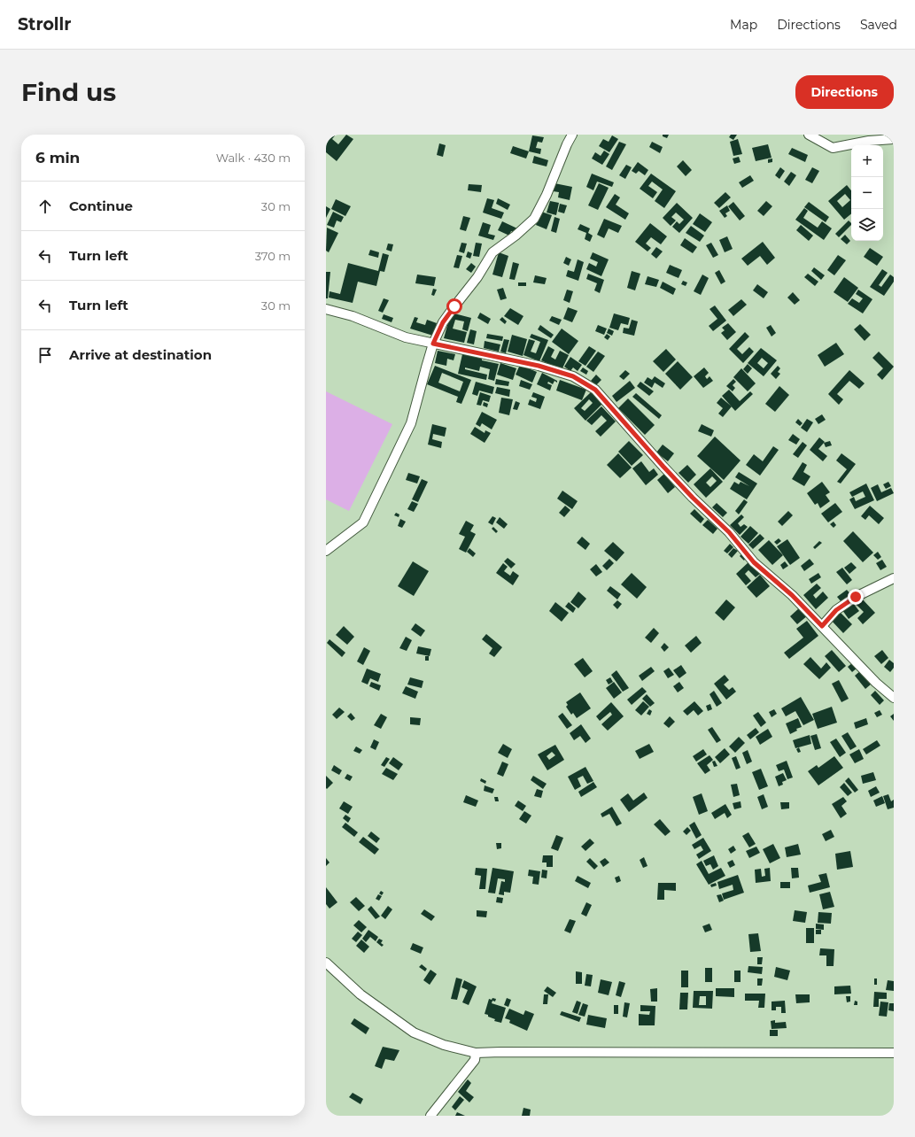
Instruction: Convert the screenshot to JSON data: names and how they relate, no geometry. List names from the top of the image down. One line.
{"page":{"header":"Strollr","nav":["Map","Directions","Saved"],"buttons":"Directions","title":"Find us","heading":["6 min","Walk · 430 m"],"map_buttons":["+","−"],"list":[["Continue","30 m"],["Turn left","370 m"],["Turn left","30 m"],"Arrive at destination"]}}
